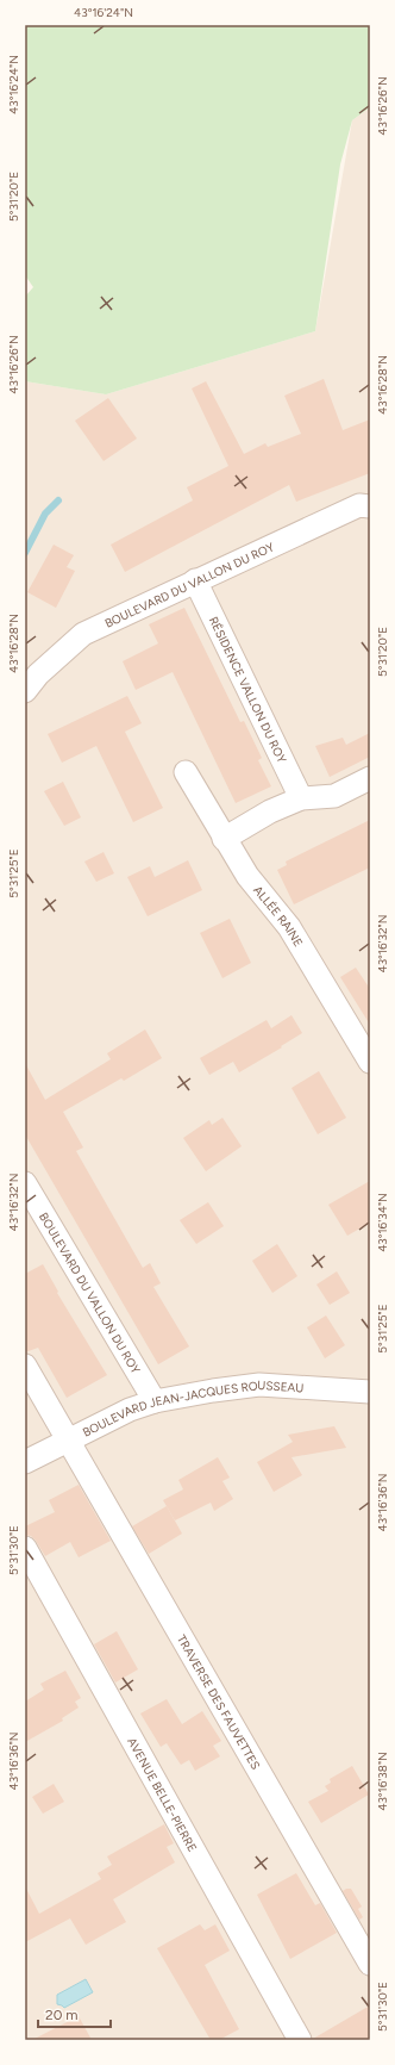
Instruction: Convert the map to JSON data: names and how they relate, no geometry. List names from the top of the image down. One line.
{"streets":{"street":["BOULEVARD DU VALLON DU ROY","RÉSIDENCE VALLON DU ROY","ALLÉE RAINE","BOULEVARD JEAN-JACQUES ROUSSEAU","TRAVERSE DES FAUVETTES","AVENUE BELLE-PIERRE"]},"crossings":[["BOULEVARD DU VALLON DU ROY","RÉSIDENCE VALLON DU ROY"],["BOULEVARD DU VALLON DU ROY","BOULEVARD JEAN-JACQUES ROUSSEAU"],["BOULEVARD JEAN-JACQUES ROUSSEAU","TRAVERSE DES FAUVETTES"]],"scale_bar":"20 m","coordinates":["43°16'24\"N","43°16'26\"N","5°31'20\"E","43°16'28\"N","5°31'25\"E","43°16'32\"N","43°16'34\"N","43°16'36\"N","5°31'30\"E","43°16'38\"N"]}
